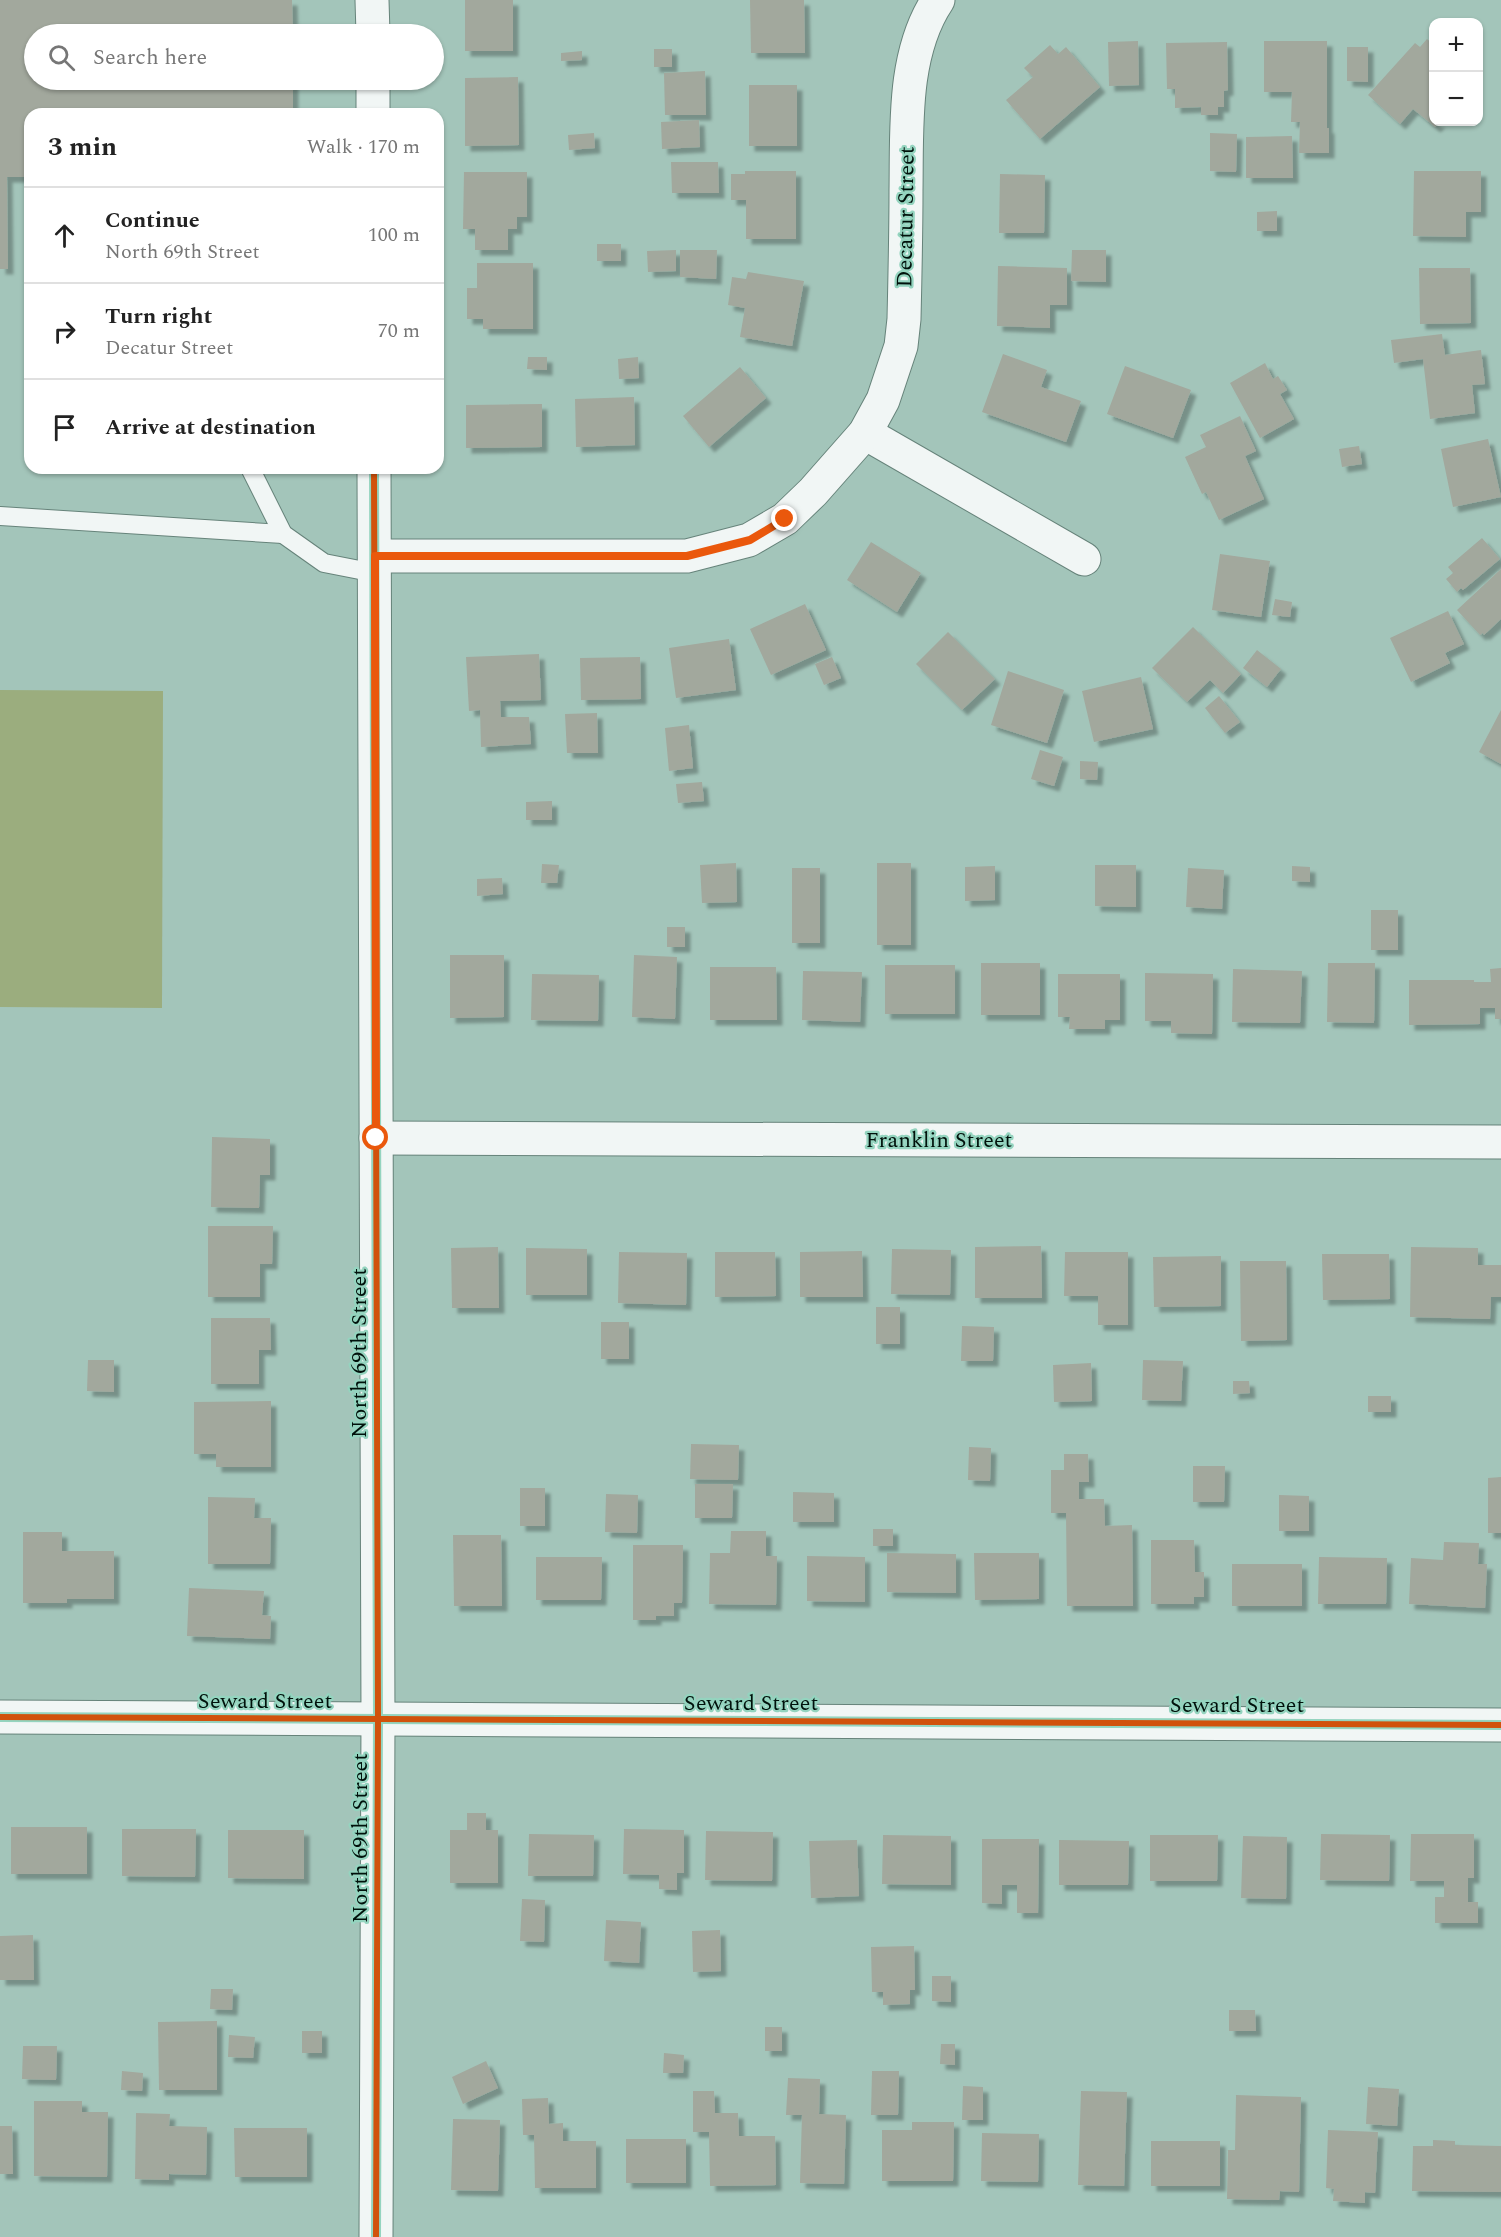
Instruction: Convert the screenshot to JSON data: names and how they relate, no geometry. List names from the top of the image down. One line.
{"streets":{"street":["Decatur Street","Franklin Street","North 69th Street","Seward Street"]},"crossings":[["Decatur Street","North 69th Street"],["Franklin Street","North 69th Street"],["North 69th Street","Seward Street"]],"page":{"map_buttons":["+","−"],"search":"Search here","heading":["3 min","Walk · 170 m"],"list":[["Continue","North 69th Street","100 m"],["Turn right","Decatur Street","70 m"],"Arrive at destination"]}}
